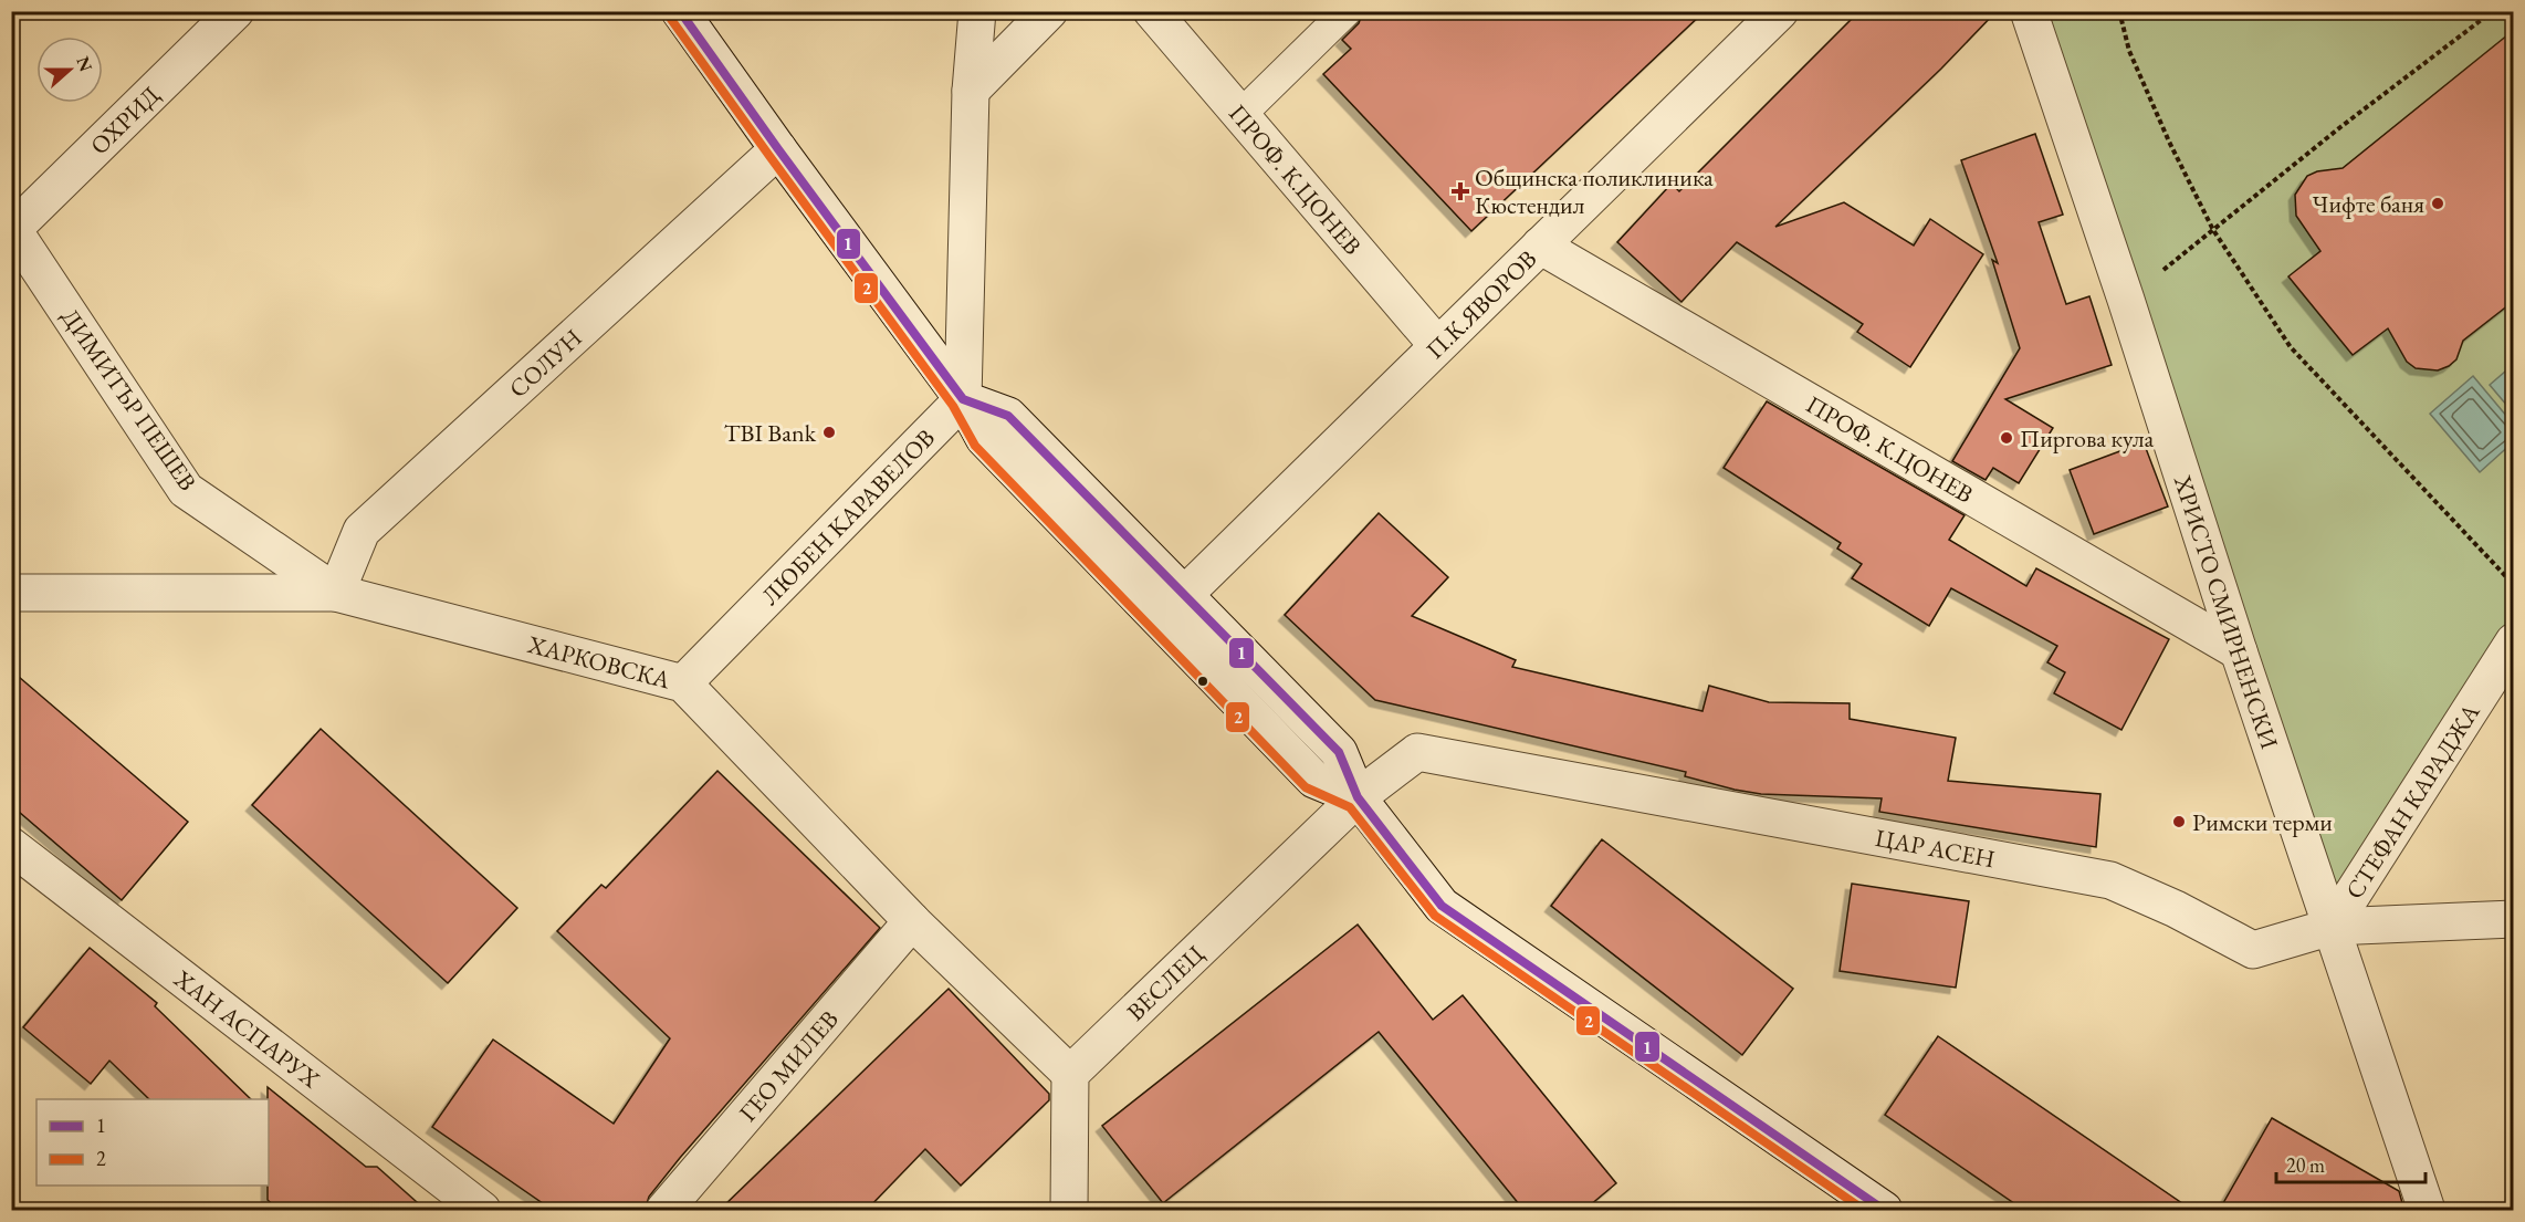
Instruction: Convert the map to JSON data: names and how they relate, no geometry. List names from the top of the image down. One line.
{"streets":{"street":["ОХРИД","ПРОФ. К.ЦОНЕВ","П.К.ЯВОРОВ","СОЛУН","ДИМИТЪР ПЕШЕВ","ЛЮБЕН KАРАВЕЛОВ","ХРИСТО СМИРНЕНСКИ","ХАРКОВСКА","СТЕФАН КАРАДЖА","ЦАР АСЕН","ВЕСЛЕЦ","ХАН АСПАРУХ","ГЕО МИЛЕВ"]},"crossings":[["ОХРИД","ДИМИТЪР ПЕШЕВ"],["ПРОФ. К.ЦОНЕВ","П.К.ЯВОРОВ"],["ПРОФ. К.ЦОНЕВ","ХРИСТО СМИРНЕНСКИ"],["СОЛУН","ДИМИТЪР ПЕШЕВ"],["СОЛУН","ХАРКОВСКА"],["ДИМИТЪР ПЕШЕВ","ХАРКОВСКА"],["ЛЮБЕН KАРАВЕЛОВ","ХАРКОВСКА"],["ХРИСТО СМИРНЕНСКИ","СТЕФАН КАРАДЖА"],["ХРИСТО СМИРНЕНСКИ","ЦАР АСЕН"],["ХАРКОВСКА","ВЕСЛЕЦ"],["ХАРКОВСКА","ГЕО МИЛЕВ"],["СТЕФАН КАРАДЖА","ЦАР АСЕН"],["ЦАР АСЕН","ВЕСЛЕЦ"]],"places":{"health":["Общинска поликлиника Кюстендил"],"other":["Чифте баня","TBI Bank","Пиргова кула","Римски терми"]},"lines":["transit line 1","transit line 2"],"legend":["1","2"],"scale_bar":"20 m","north":"right"}
